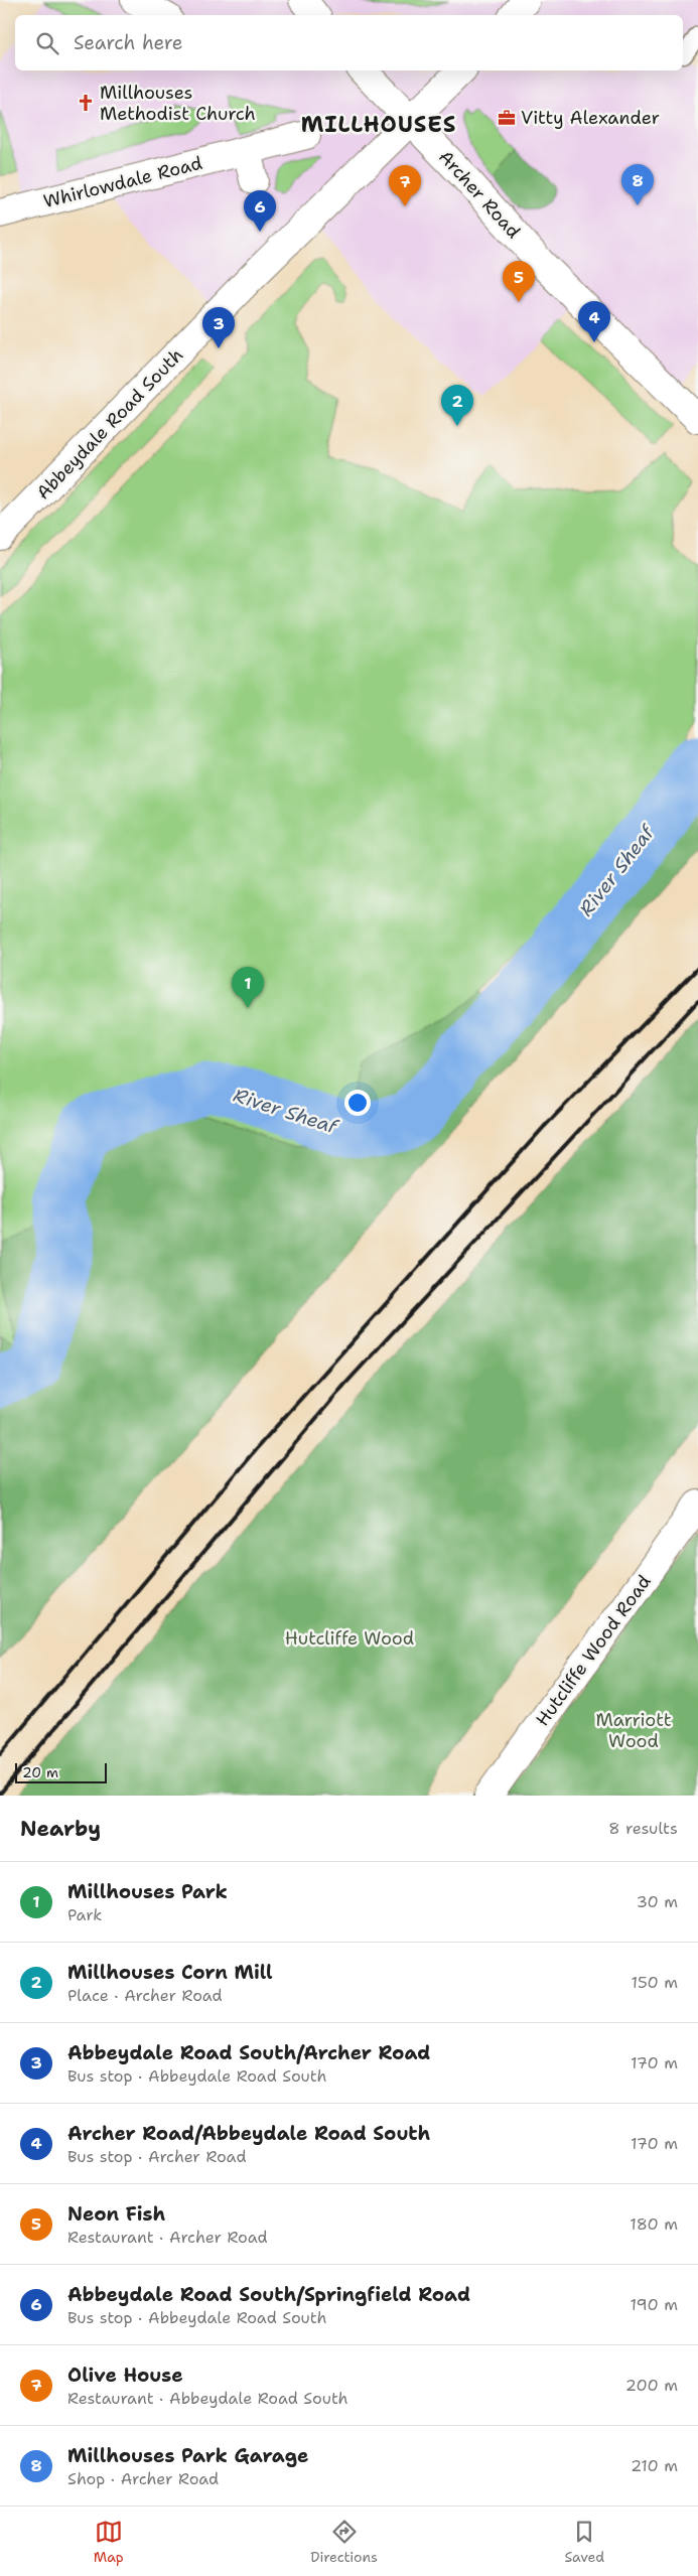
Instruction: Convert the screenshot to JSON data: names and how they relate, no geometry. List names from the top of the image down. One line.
{"streets":{"street":["Whirlowdale Road","Archer Road","Abbeydale Road South","Hutcliffe Wood Road"]},"crossings":[["Archer Road","Abbeydale Road South"]],"districts":["MILLHOUSES"],"water":["River Sheaf"],"parks":["Hutcliffe Wood","Marriott Wood"],"places":{"church":["Millhouses Methodist Church"],"office":["Vitty Alexander"]},"scale_bar":"20 m","page":{"search":"Search here","pins":["8","7","6","5","4","3","2","1"],"scale":"20 m","heading":["Nearby","8 results"],"list":[{"mark":"1","name":"Millhouses Park","note":"Park","value":"30 m"},{"mark":"2","name":"Millhouses Corn Mill","note":"Place · Archer Road","value":"150 m"},{"mark":"3","name":"Abbeydale Road South/Archer Road","note":"Bus stop · Abbeydale Road South","value":"170 m"},{"mark":"4","name":"Archer Road/Abbeydale Road South","note":"Bus stop · Archer Road","value":"170 m"},{"mark":"5","name":"Neon Fish","note":"Restaurant · Archer Road","value":"180 m"},{"mark":"6","name":"Abbeydale Road South/Springfield Road","note":"Bus stop · Abbeydale Road South","value":"190 m"},{"mark":"7","name":"Olive House","note":"Restaurant · Abbeydale Road South","value":"200 m"},{"mark":"8","name":"Millhouses Park Garage","note":"Shop · Archer Road","value":"210 m"}],"nav":["Map","Directions","Saved"]}}
